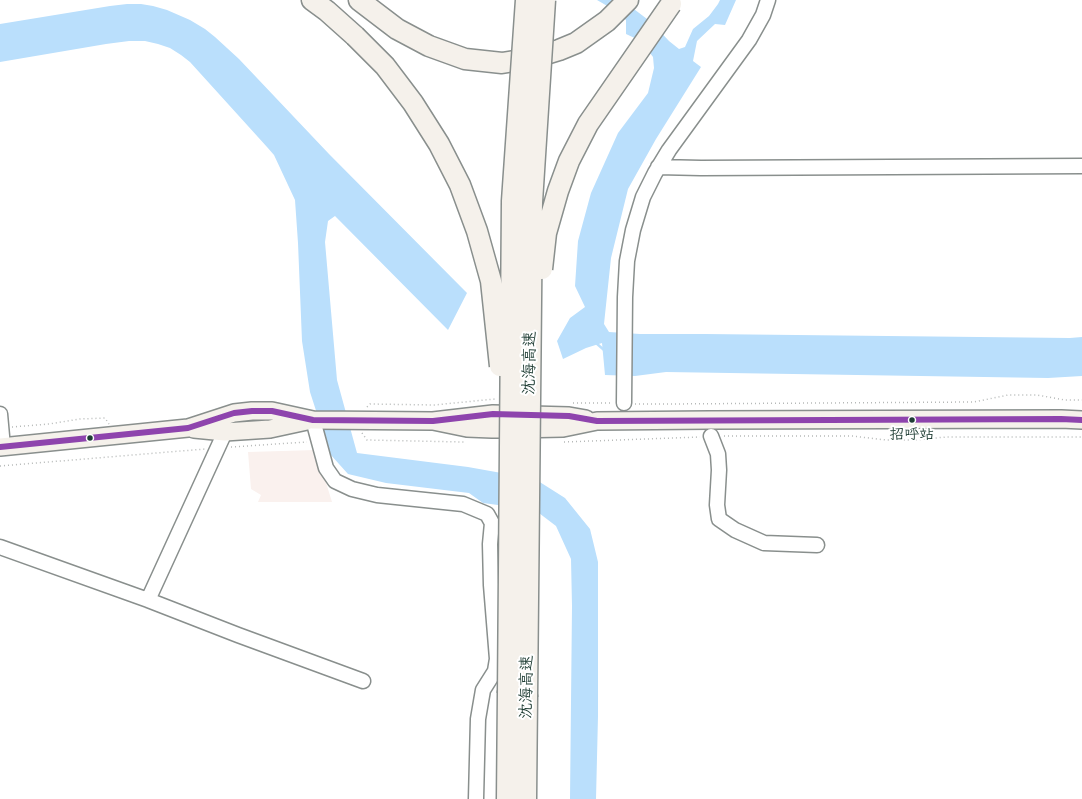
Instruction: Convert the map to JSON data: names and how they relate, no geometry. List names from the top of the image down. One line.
{"streets":{"highway":["沈海高速"]},"places":["招呼站"]}
